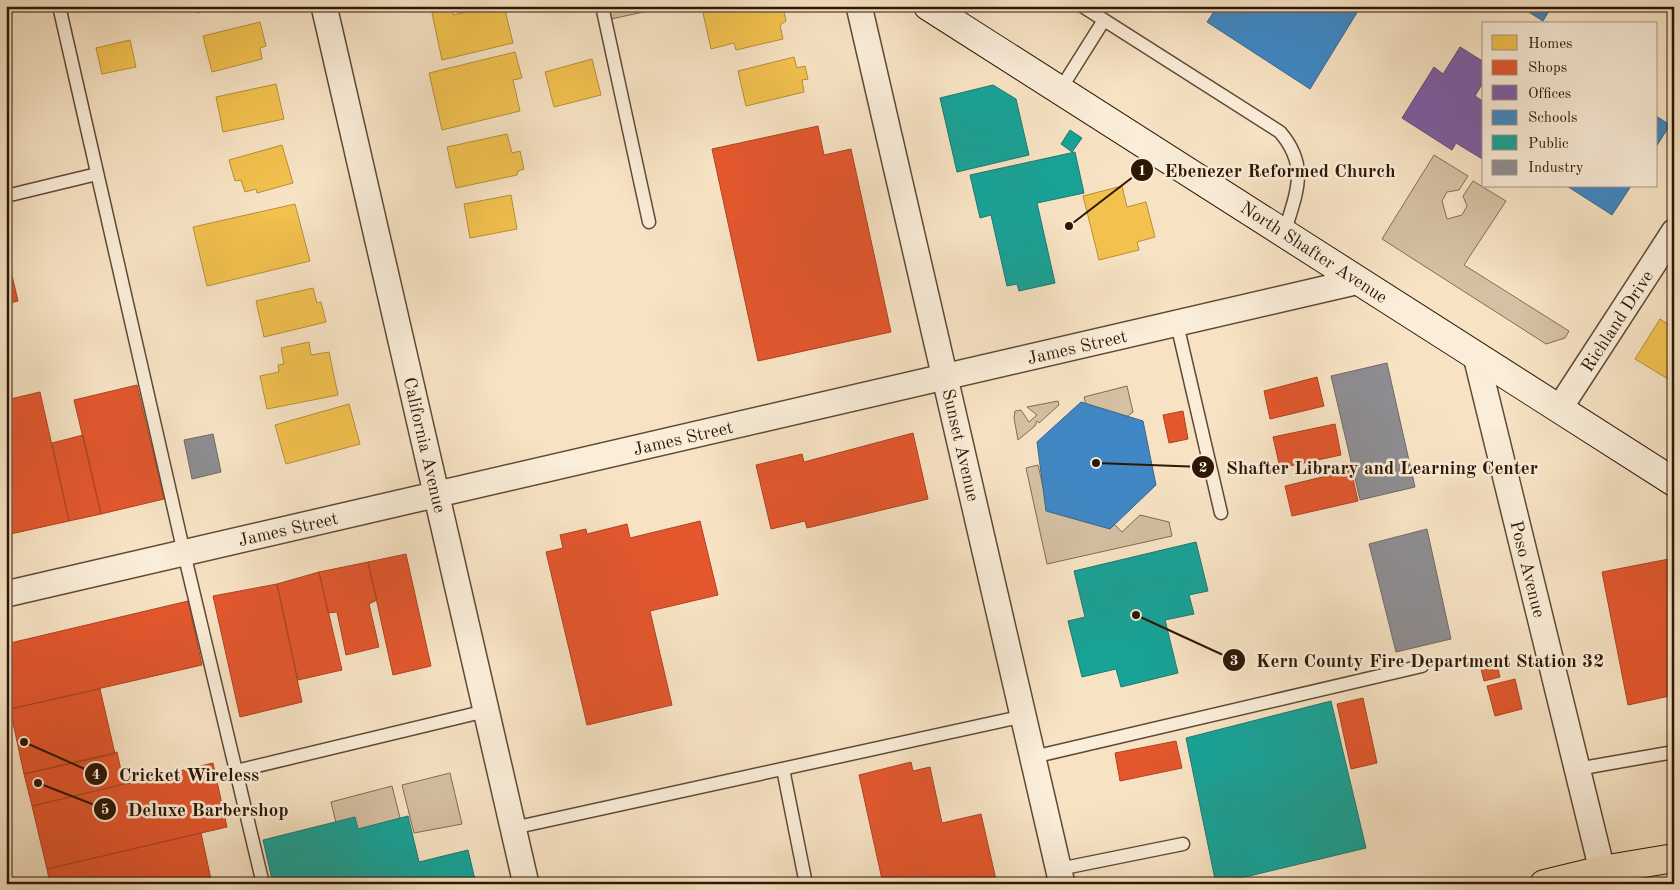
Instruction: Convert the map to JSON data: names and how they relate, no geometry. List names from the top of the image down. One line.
{"streets":{"main road":["North Shafter Avenue"],"street":["Richland Drive","James Street","California Avenue","Sunset Avenue","Poso Avenue"]},"crossings":[["North Shafter Avenue","Richland Drive"],["North Shafter Avenue","James Street"],["North Shafter Avenue","Poso Avenue"],["James Street","California Avenue"],["James Street","Sunset Avenue"]],"places":["Ebenezer Reformed Church","Shafter Library and Learning Center","Kern County Fire Department Station 32","Cricket Wireless","Deluxe Barbershop"],"legend":["Homes","Shops","Offices","Schools","Public","Industry"]}
